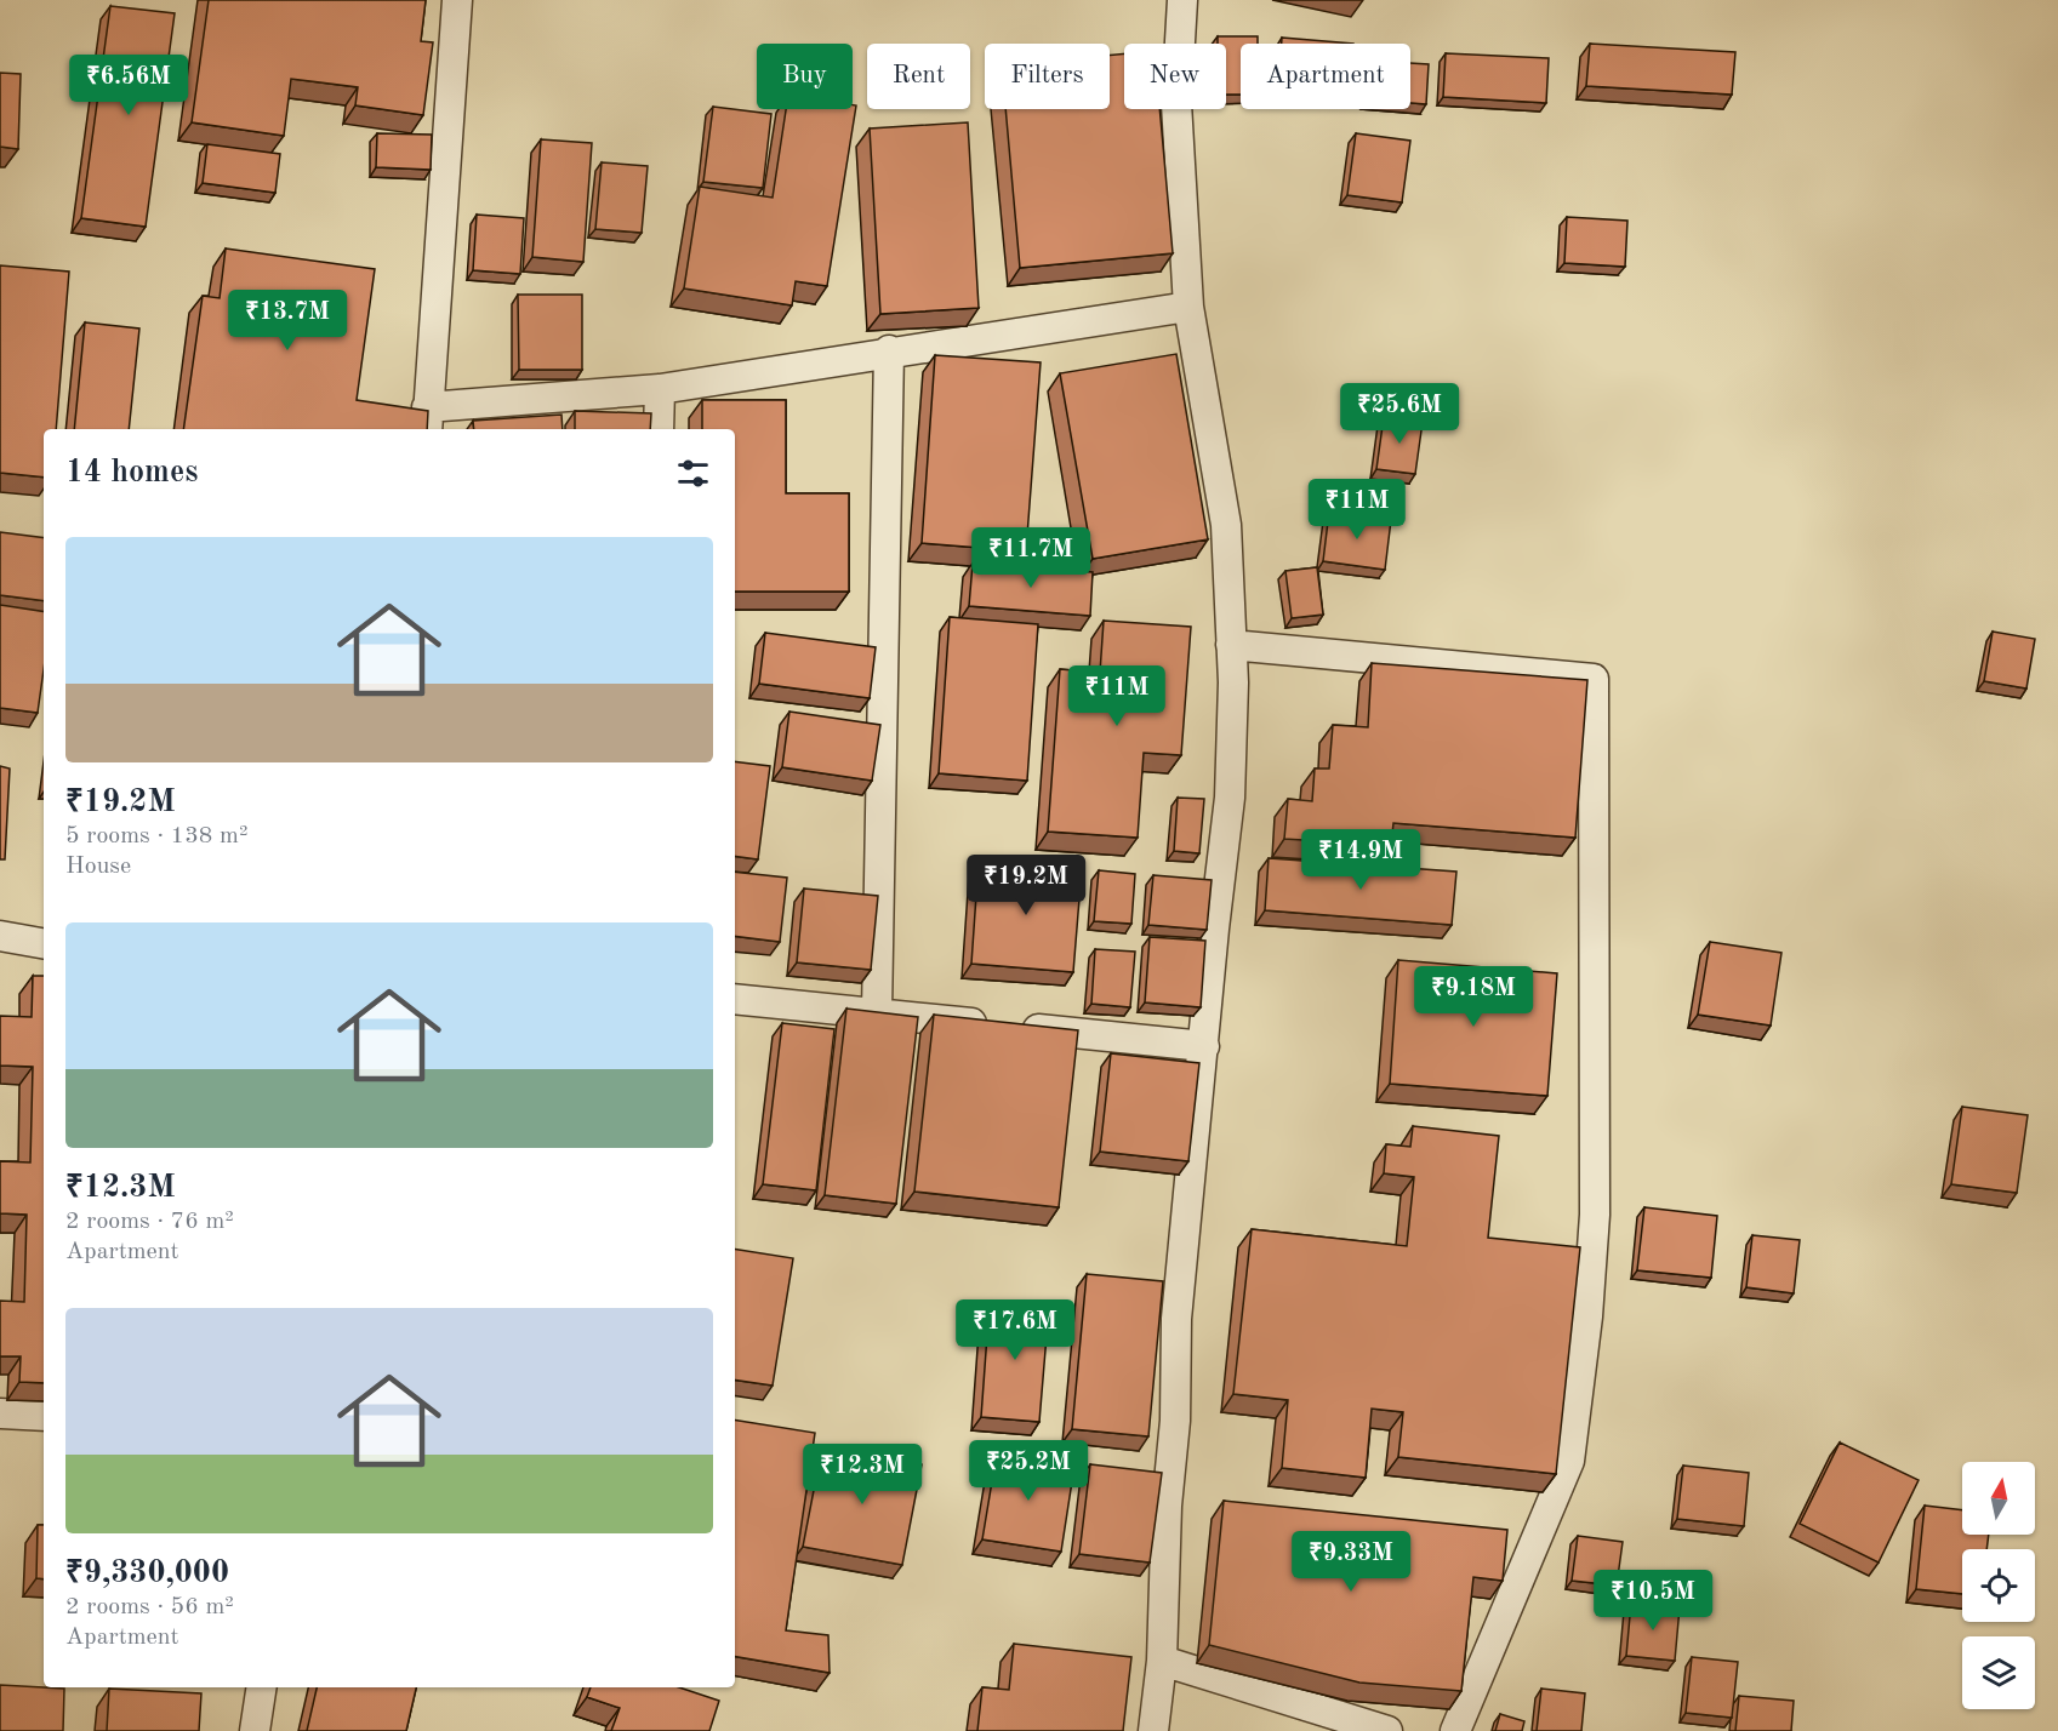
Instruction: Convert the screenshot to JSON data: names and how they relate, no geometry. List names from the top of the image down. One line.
{"north":"top","page":{"chip":["Buy","Rent","Filters","New","Apartment"],"price":["₹6.56M","₹13.7M","₹25.6M","₹11M","₹11.7M","₹11M","₹14.9M","₹19.2M","₹9.18M","₹17.6M","₹25.2M","₹12.3M","₹9.33M","₹10.5M"],"heading":"14 homes","list":[{"name":"₹19.2M","note":"5 rooms · 138 m² · House"},{"name":"₹12.3M","note":"2 rooms · 76 m² · Apartment"},{"name":"₹9,330,000","note":"2 rooms · 56 m² · Apartment"}]}}
